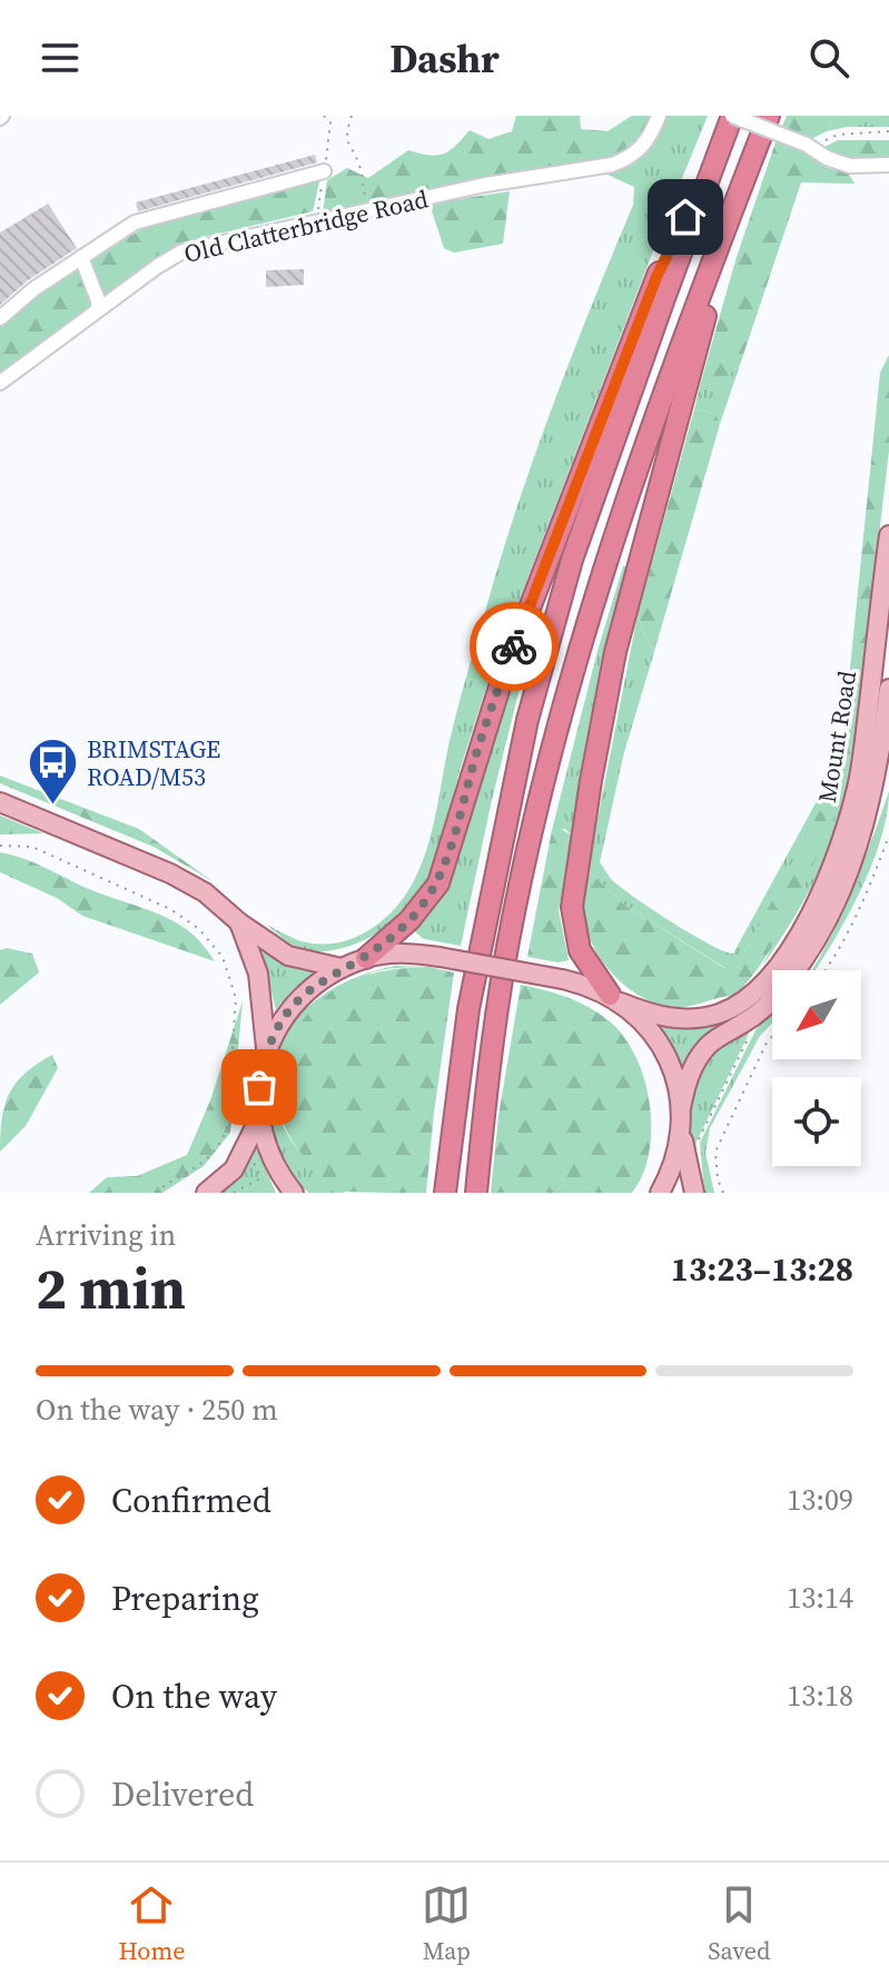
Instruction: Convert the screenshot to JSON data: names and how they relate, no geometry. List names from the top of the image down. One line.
{"streets":{"main road":["Mount Road"],"street":["Old Clatterbridge Road"]},"places":{"bus stop":["BRIMSTAGE ROAD/M53"]},"north":"bottom left","page":{"header":"Dashr","heading":["2 min","Arriving in","13:23–13:28"],"bar":"On the way · 250 m","list":[["Confirmed","13:09"],["Preparing","13:14"],["On the way","13:18"],"Delivered"],"tabs":["Home","Map","Saved"]}}
